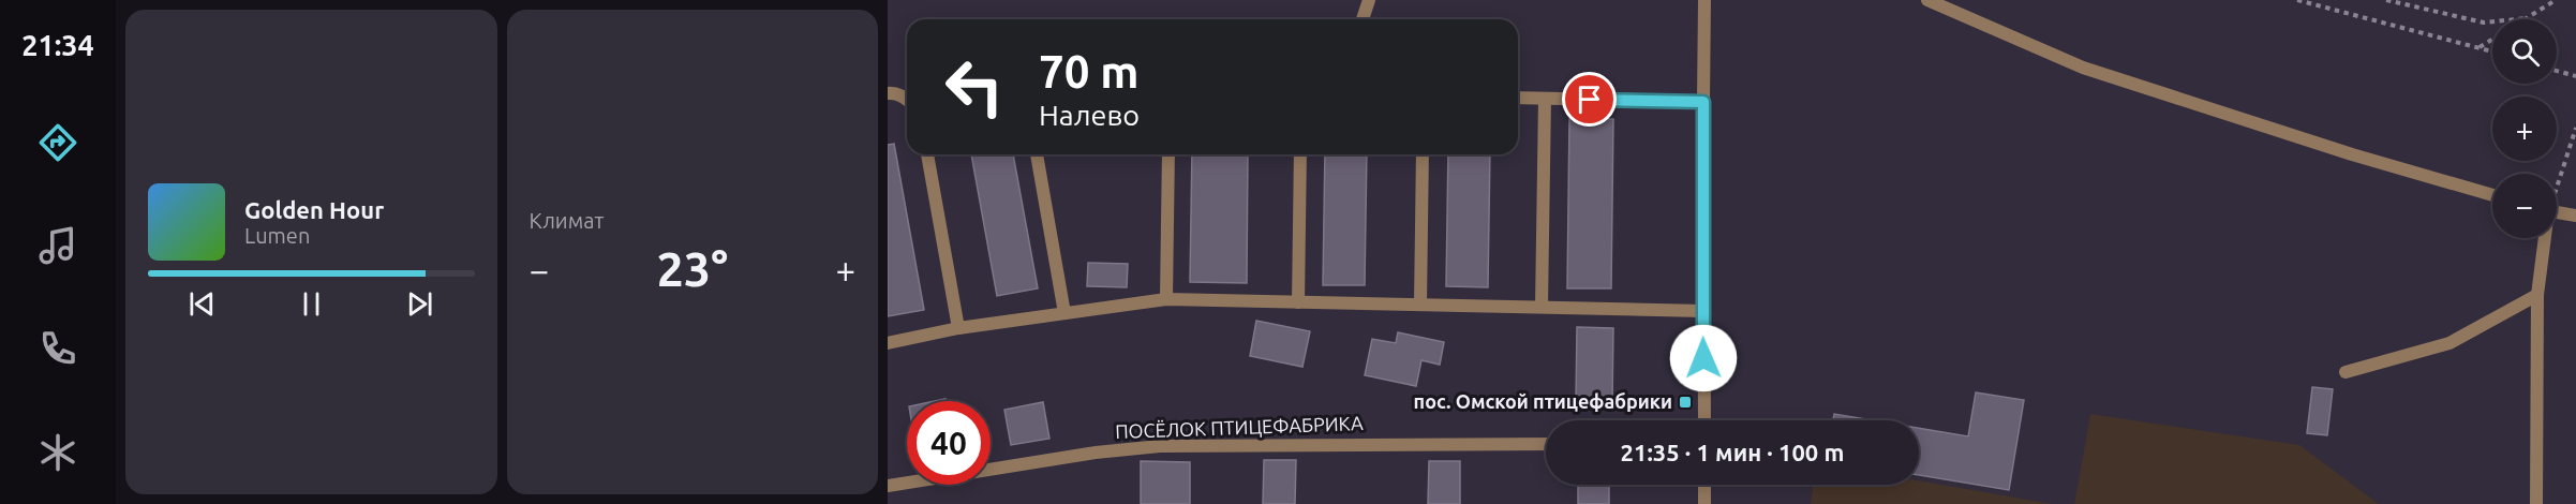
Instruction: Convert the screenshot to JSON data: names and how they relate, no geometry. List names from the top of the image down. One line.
{"streets":{"street":["ПОСЁЛОК ПТИЦЕФАБРИКА"]},"places":{"transit":["пос. Омской птицефабрики"]},"page":{"tabs":"21:34","tile":"Климат","map_buttons":["+","−"],"turn":["70 m","Налево"],"song":["Golden Hour","Lumen"],"heat":["−","23°","+"],"limit":"40","trip":"21:35 · 1 мин · 100 m"}}
